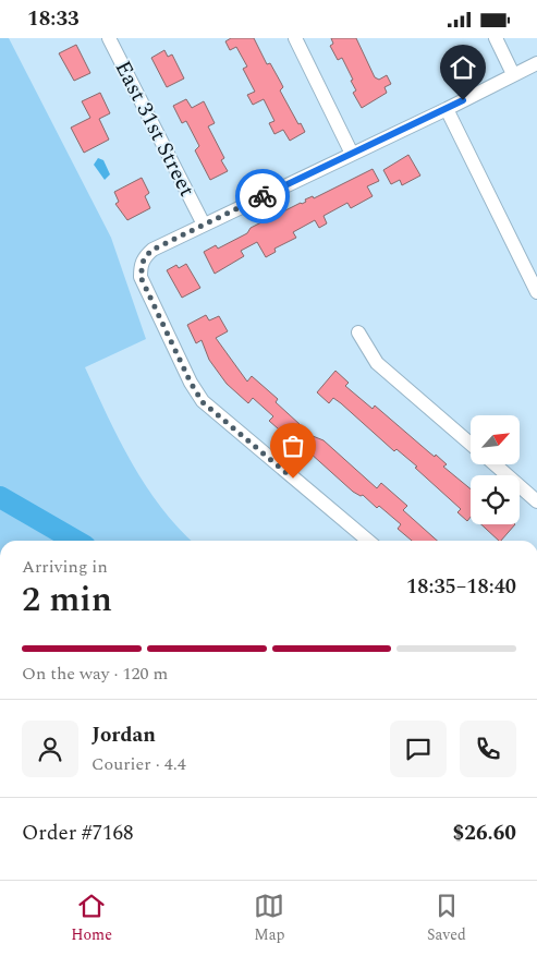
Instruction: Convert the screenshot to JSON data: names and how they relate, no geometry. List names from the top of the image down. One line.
{"streets":{"street":["East 31st Street"]},"north":"top right","page":{"status":"18:33","heading":["2 min","Arriving in","18:35–18:40"],"panel":["Jordan","Courier · 4.4","Order #7168","$26.60"],"bar":"On the way · 120 m","tabs":["Home","Map","Saved"]}}
